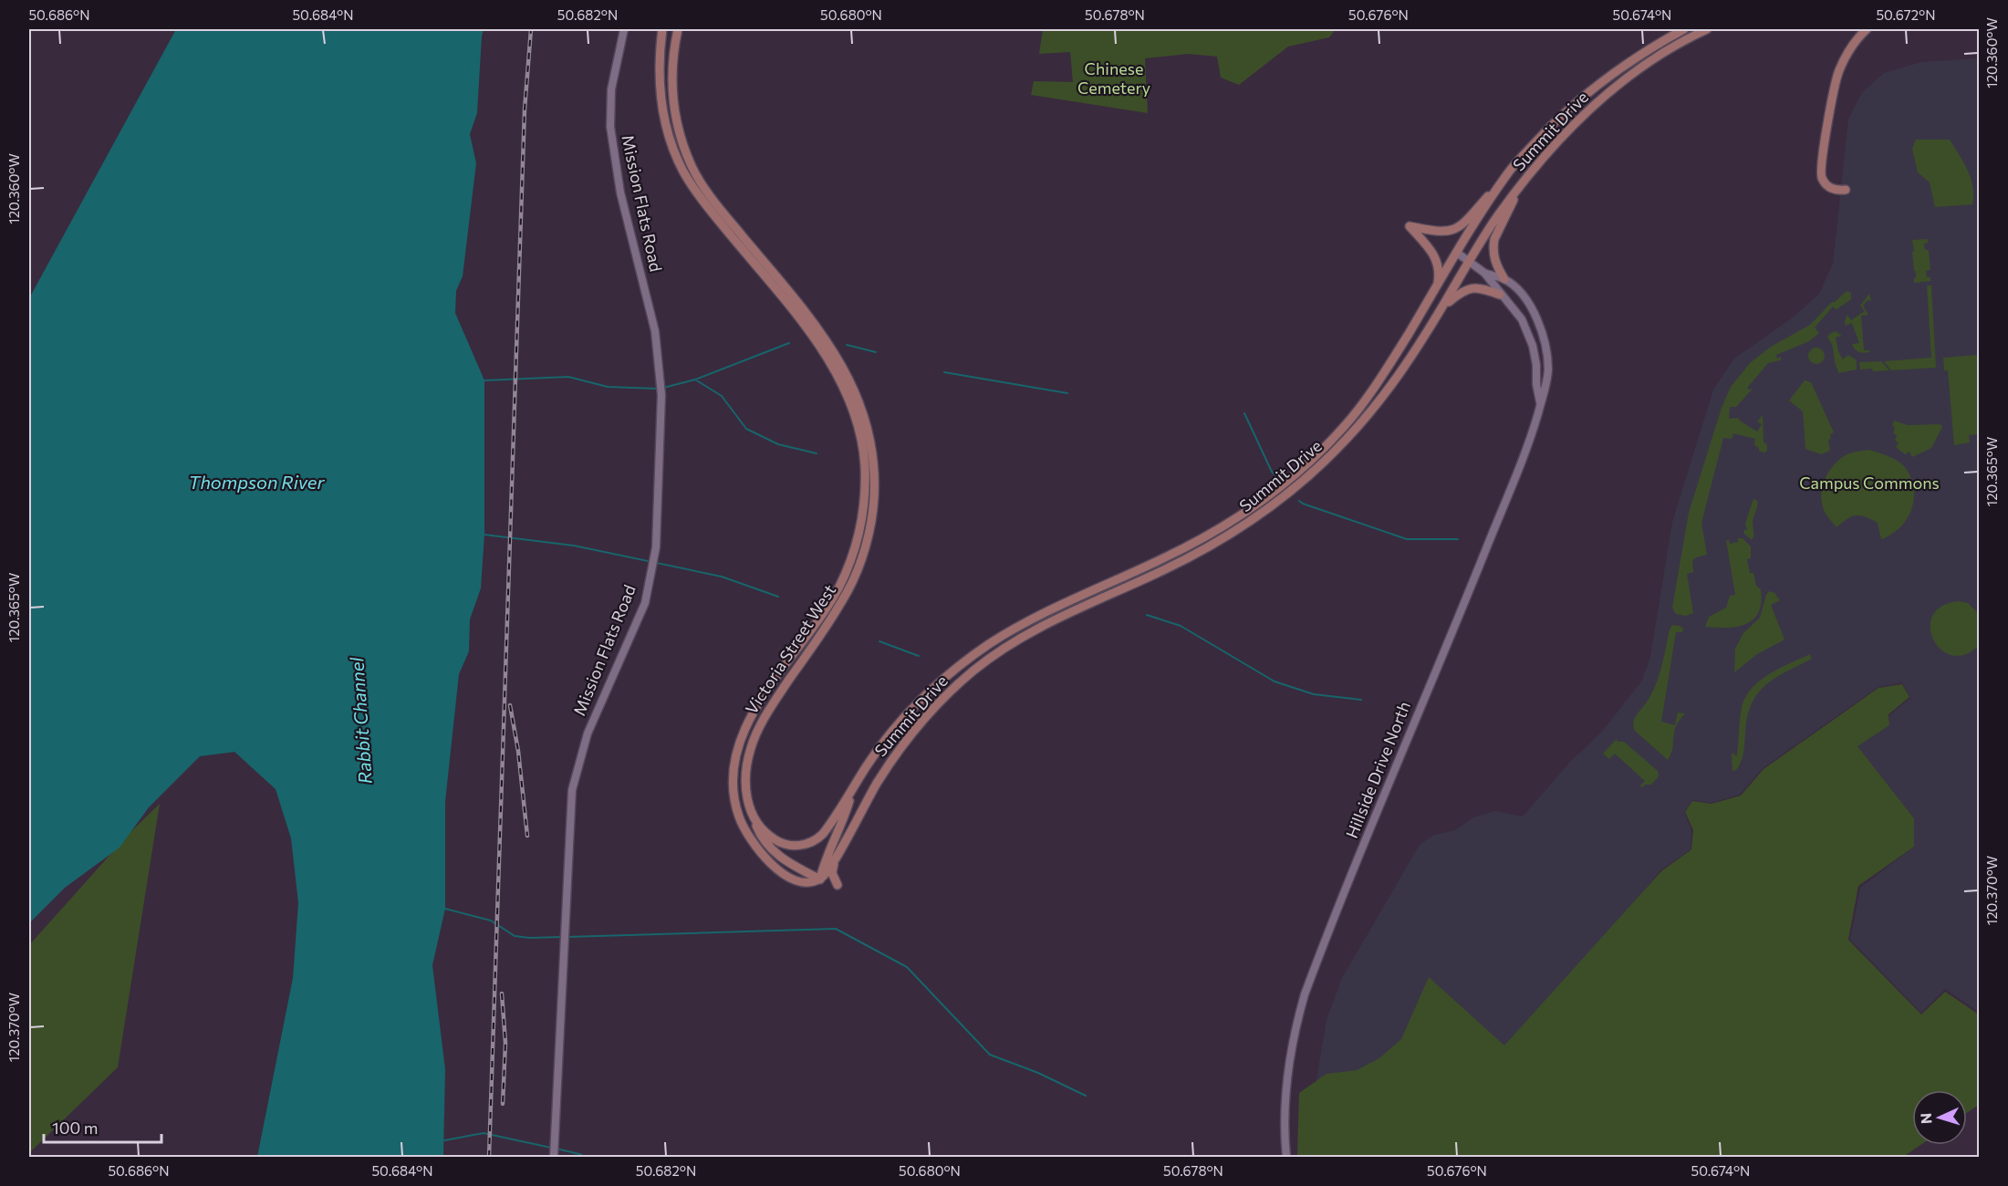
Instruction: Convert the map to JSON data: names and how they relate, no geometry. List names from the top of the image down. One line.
{"streets":{"main road":["Summit Drive","Victoria Street West"],"street":["Mission Flats Road","Hillside Drive North"]},"crossings":[["Summit Drive","Victoria Street West"],["Summit Drive","Hillside Drive North"]],"water":["Thompson River","Rabbit Channel"],"parks":["Chinese Cemetery","Campus Commons"],"scale_bar":"100 m","north":"left","coordinates":["50.686°N","50.684°N","50.682°N","50.680°N","50.678°N","50.676°N","50.674°N","50.672°N","120.360°W","120.365°W","120.370°W"]}
